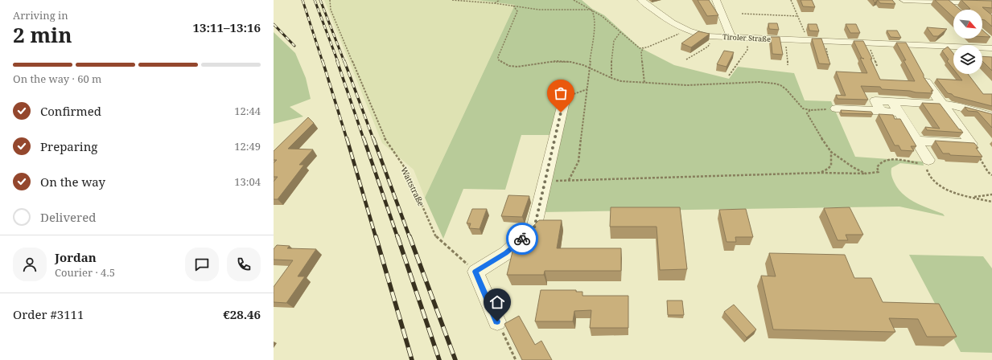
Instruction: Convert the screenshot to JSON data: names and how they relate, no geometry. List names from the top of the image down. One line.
{"streets":{"street":["Tiroler Straße"],"path":["Wattstraße"]},"north":"bottom right","page":{"heading":["2 min","Arriving in","13:11–13:16"],"panel":["Jordan","Courier · 4.5","Order #3111","€28.46"],"bar":"On the way · 60 m","list":[["Confirmed","12:44"],["Preparing","12:49"],["On the way","13:04"],"Delivered"]}}
